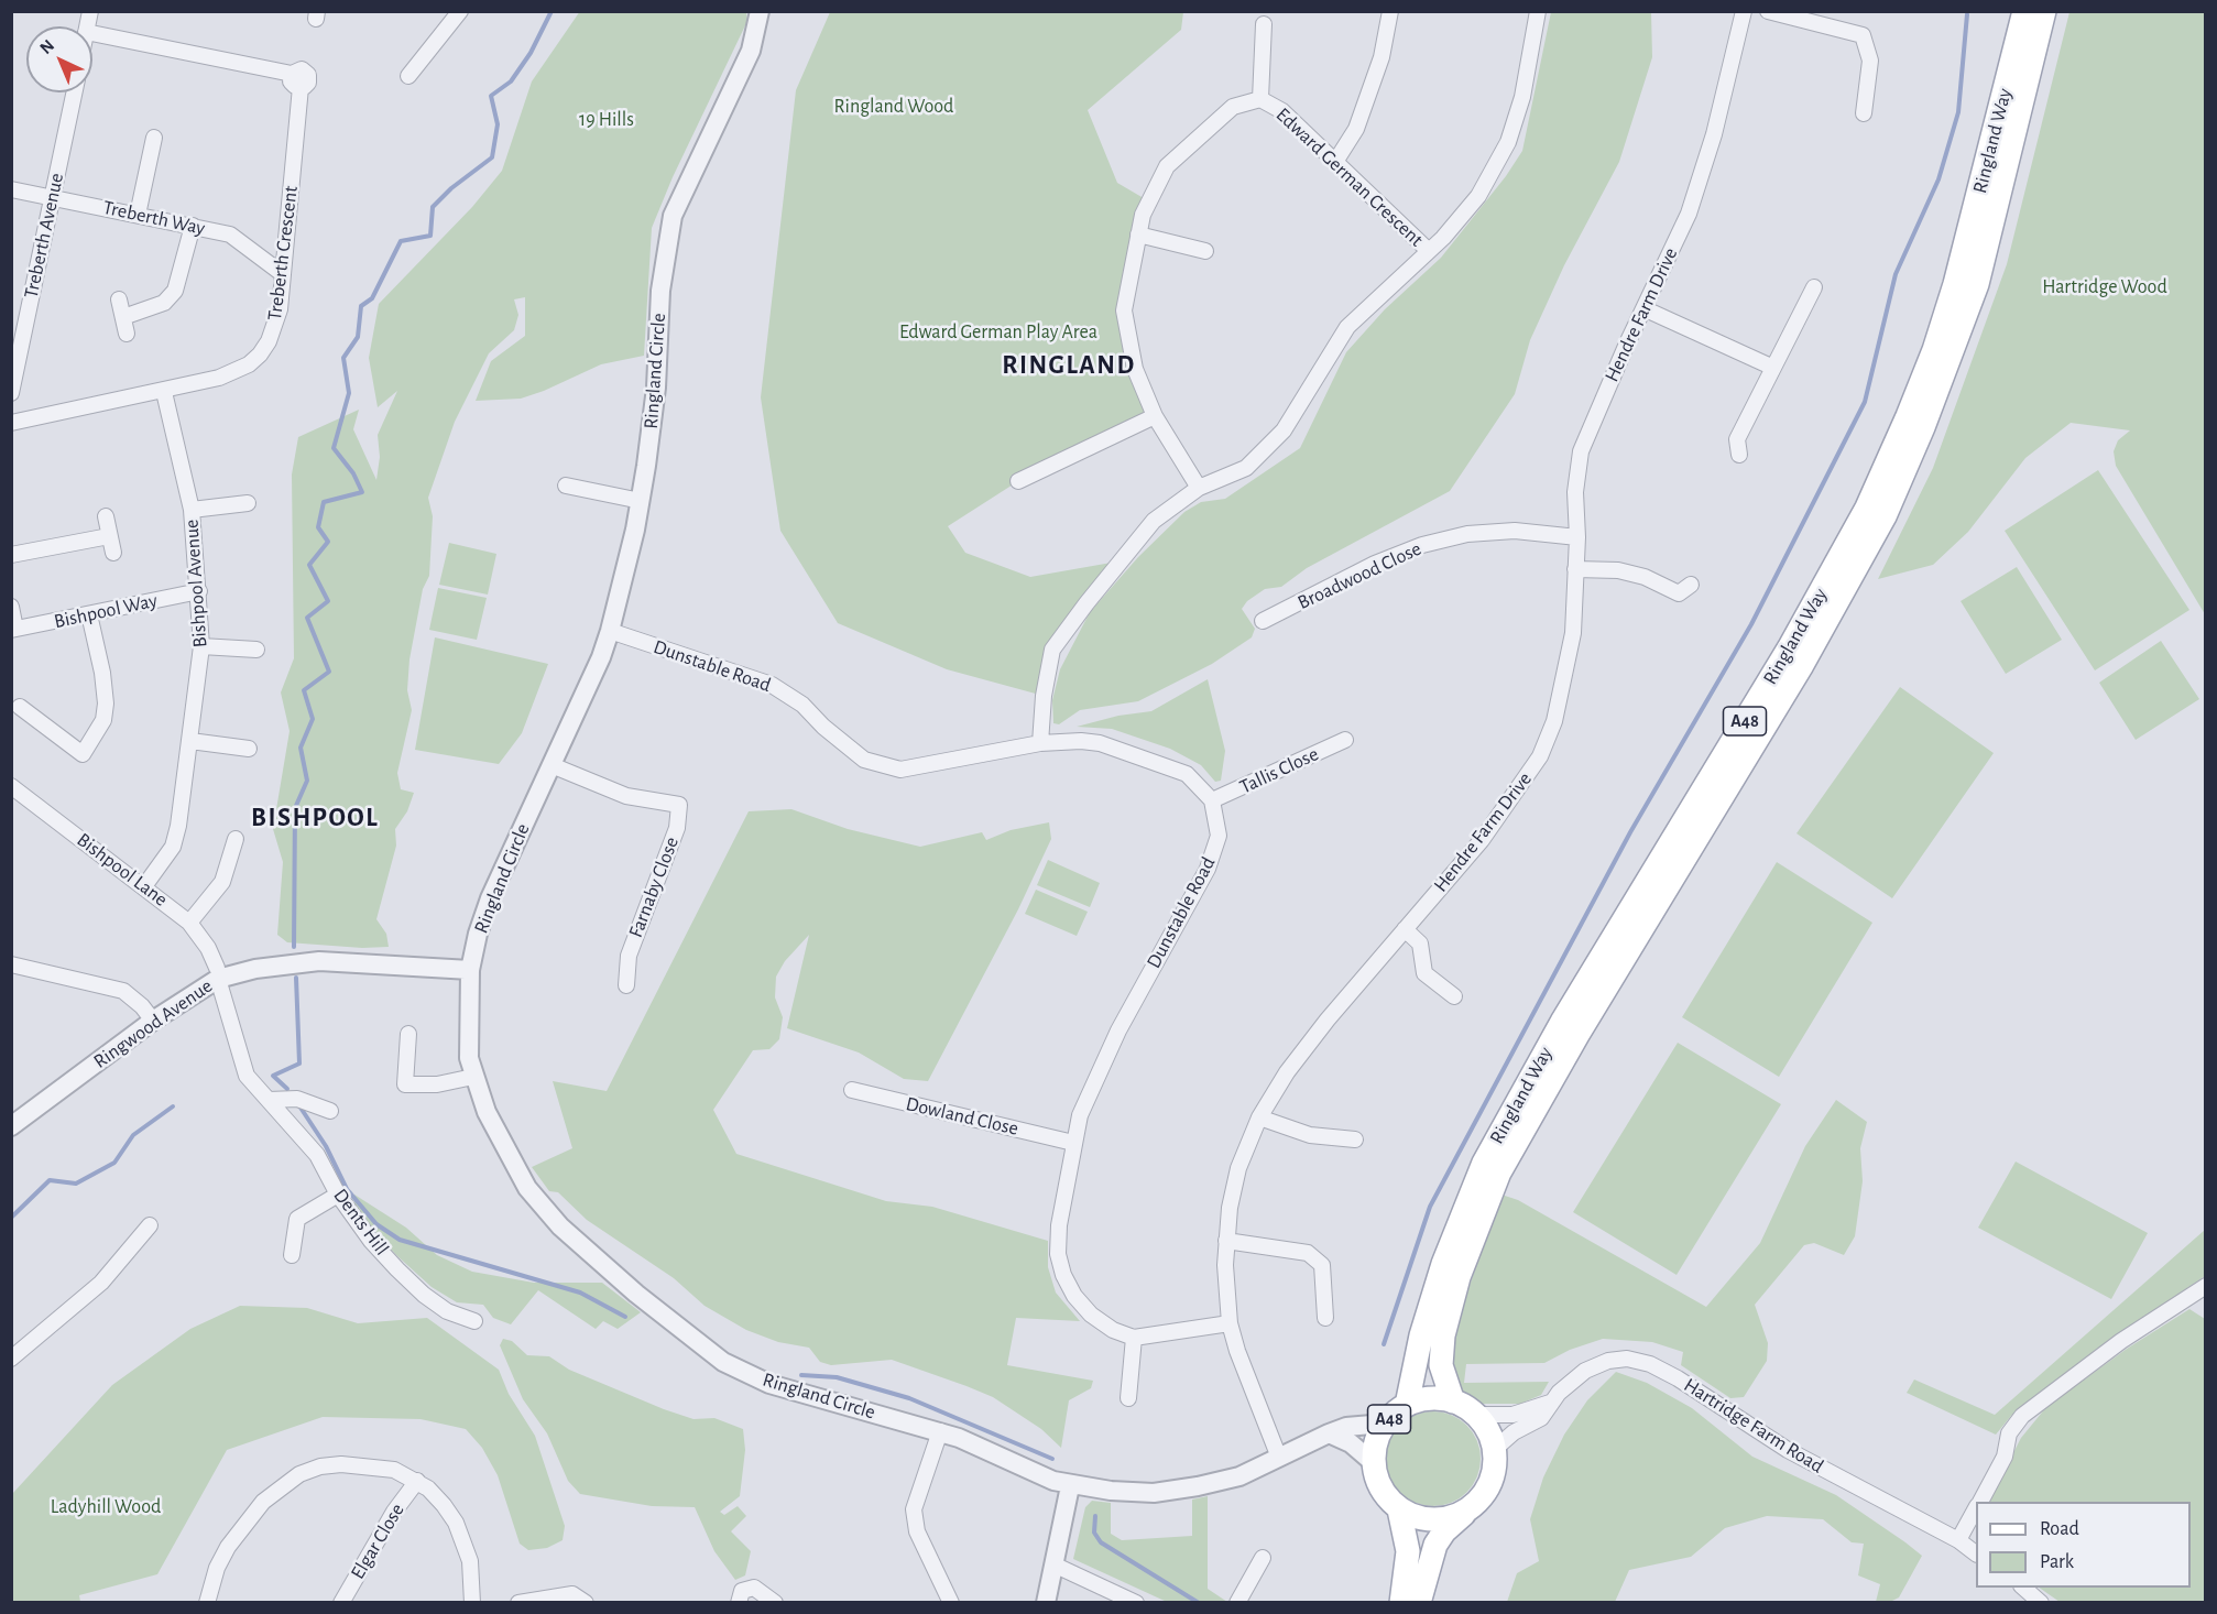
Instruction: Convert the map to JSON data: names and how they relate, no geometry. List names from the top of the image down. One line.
{"streets":{"main road":["Ringland Way","A48"],"street":["Edward German Crescent","Treberth Way","Treberth Avenue","Treberth Crescent","Hendre Farm Drive","Ringland Circle","Broadwood Close","Bishpool Avenue","Bishpool Way","Dunstable Road","Tallis Close","Bishpool Lane","Farnaby Close","Ringwood Avenue","Dowland Close","Dents Hill","Hartridge Farm Road","Elgar Close"]},"crossings":[["Ringland Way","Ringland Circle"],["Ringland Way","A48"],["Ringland Way","Hartridge Farm Road"],["Treberth Way","Treberth Avenue"],["Treberth Way","Treberth Crescent"],["Treberth Crescent","Bishpool Avenue"],["Hendre Farm Drive","Ringland Circle"],["Hendre Farm Drive","Broadwood Close"],["Ringland Circle","Dunstable Road"],["Ringland Circle","A48"],["Ringland Circle","Farnaby Close"],["Ringland Circle","Ringwood Avenue"],["Ringland Circle","Hartridge Farm Road"],["Bishpool Avenue","Bishpool Way"],["Bishpool Avenue","Bishpool Lane"],["Dunstable Road","Tallis Close"],["Dunstable Road","Dowland Close"],["A48","Hartridge Farm Road"],["Bishpool Lane","Ringwood Avenue"],["Bishpool Lane","Dents Hill"],["Ringwood Avenue","Dents Hill"]],"districts":["RINGLAND","BISHPOOL"],"parks":["Ringland Wood","19 Hills","Hartridge Wood","Edward German Play Area","Ladyhill Wood"],"legend":["Road","Park"],"north":"top left"}
